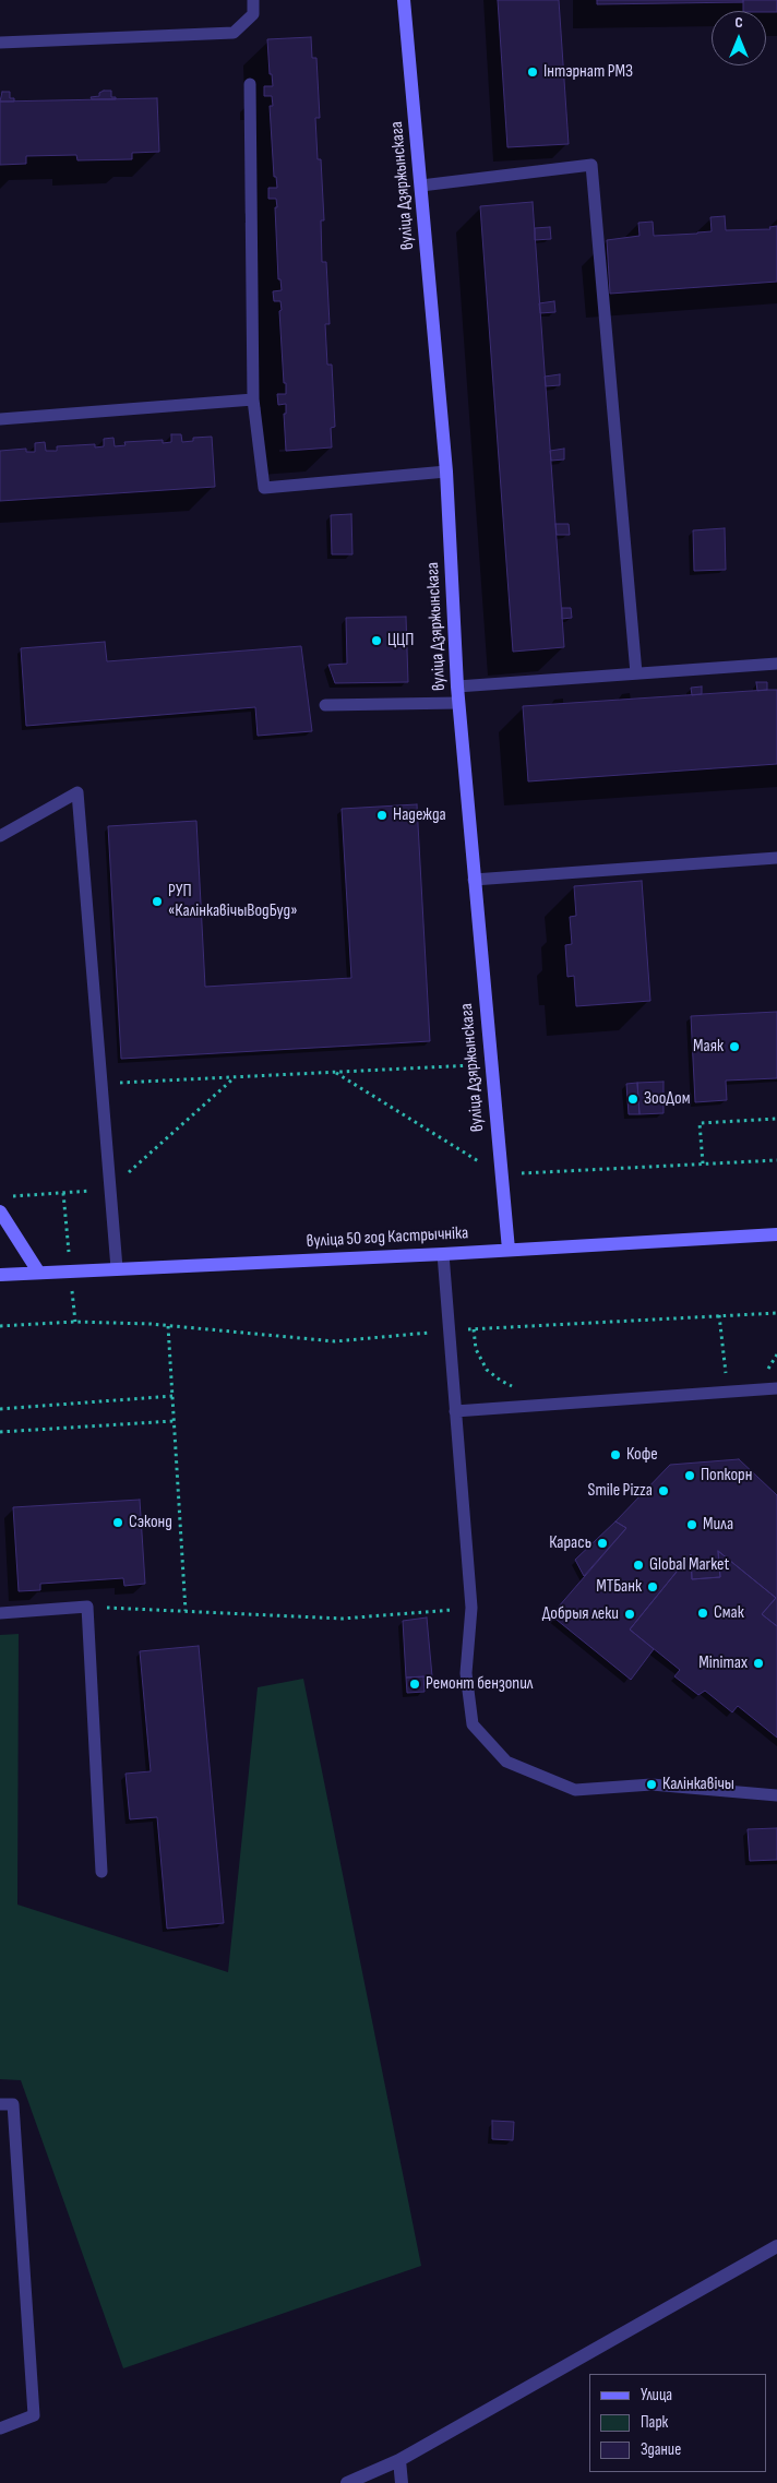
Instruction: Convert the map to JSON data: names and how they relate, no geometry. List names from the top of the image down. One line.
{"streets":{"street":["вуліца Дзяржынскага","вуліца 50 год Кастрычніка"]},"crossings":[["вуліца Дзяржынскага","вуліца 50 год Кастрычніка"]],"places":["Інтэрнат РМЗ","ЦЦП","Надежда","РУП «КалінкавічыВодБуд»","Маяк","ЗооДом","Кофе","Попкорн","Smile Pizza","Сэконд","Мила","Карась","Globаl Market","МТБанк","Смак","Добрыя леки","Minimax","Ремонт бензопил","Калінкавічы"],"legend":["Улица","Парк","Здание"],"north":"top"}
